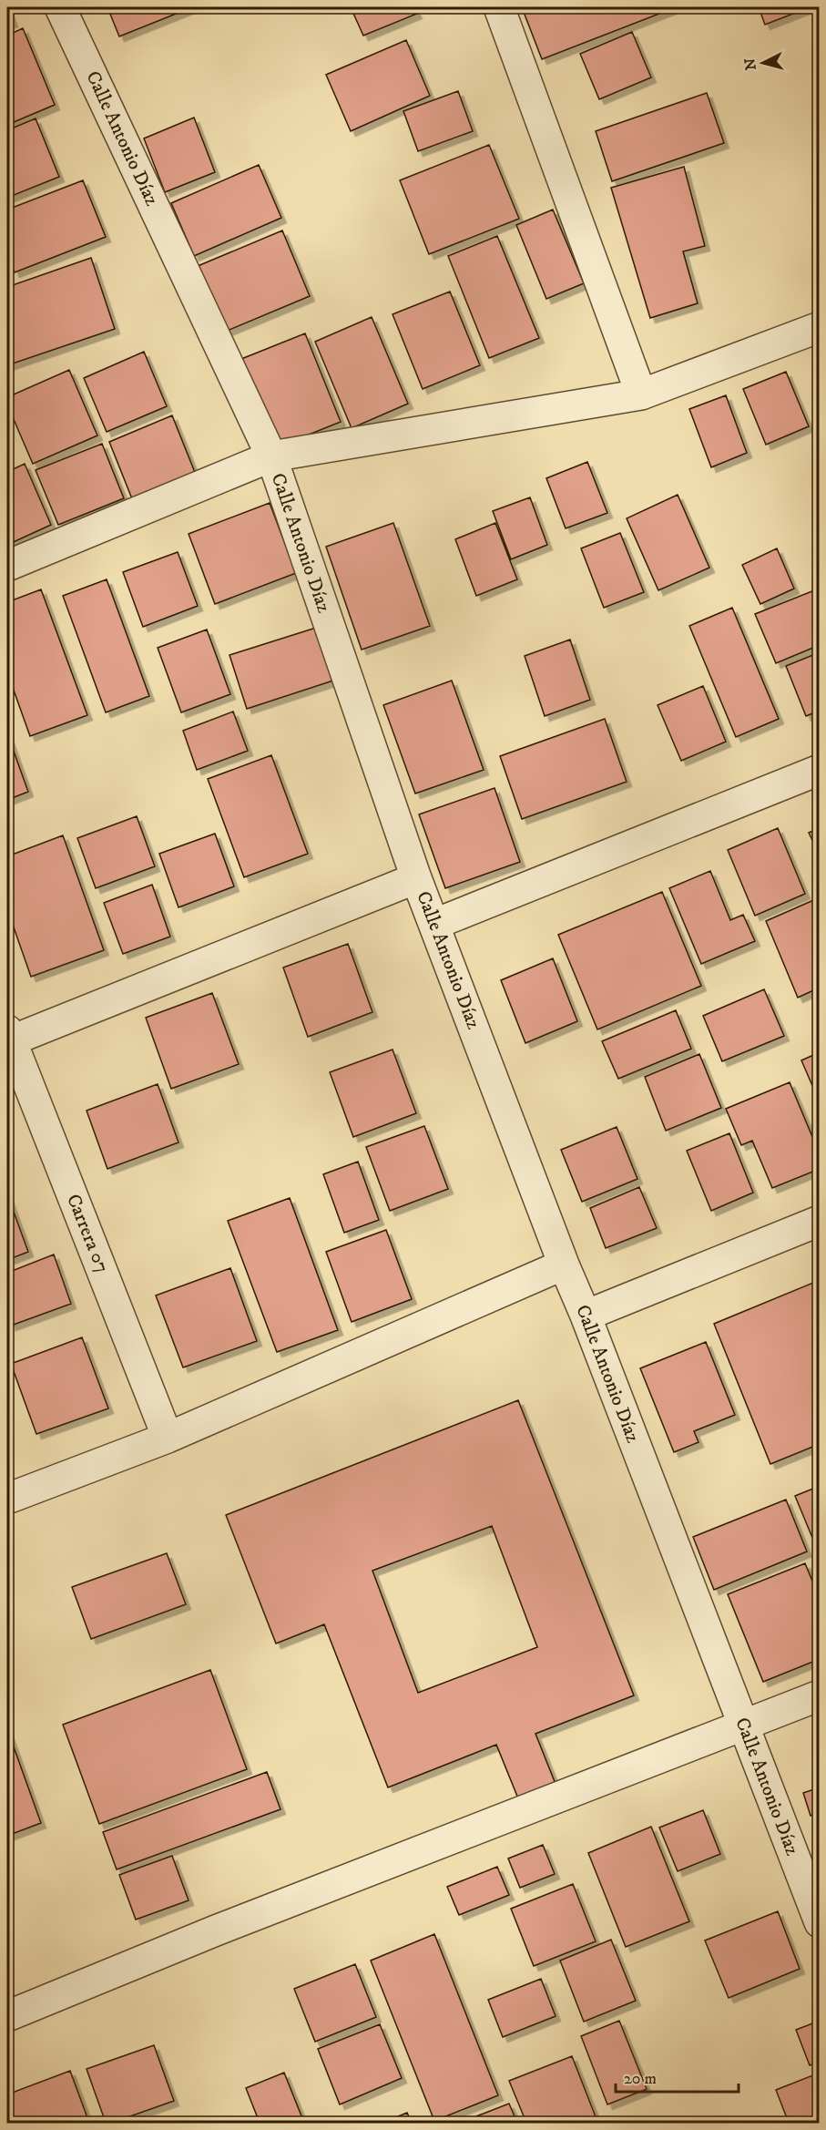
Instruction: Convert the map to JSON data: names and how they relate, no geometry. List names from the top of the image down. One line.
{"streets":{"street":["Calle Antonio Díaz","Carrera 07"]},"scale_bar":"20 m","north":"left"}
